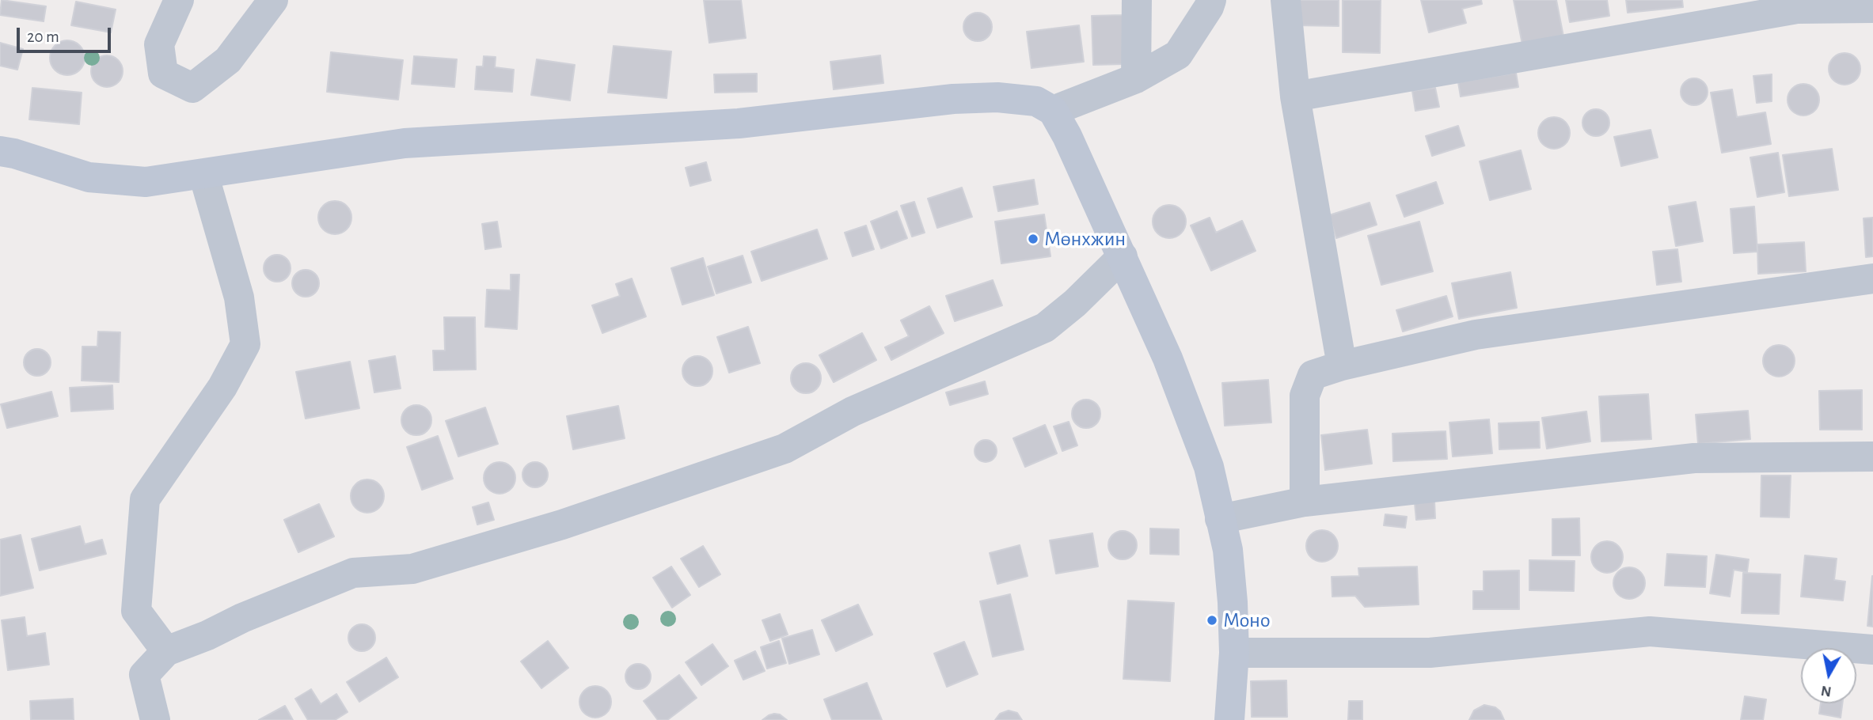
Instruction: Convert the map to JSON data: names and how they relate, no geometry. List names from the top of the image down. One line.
{"places":["Мөнхжин","Моно"],"scale_bar":"20 m","north":"bottom"}
